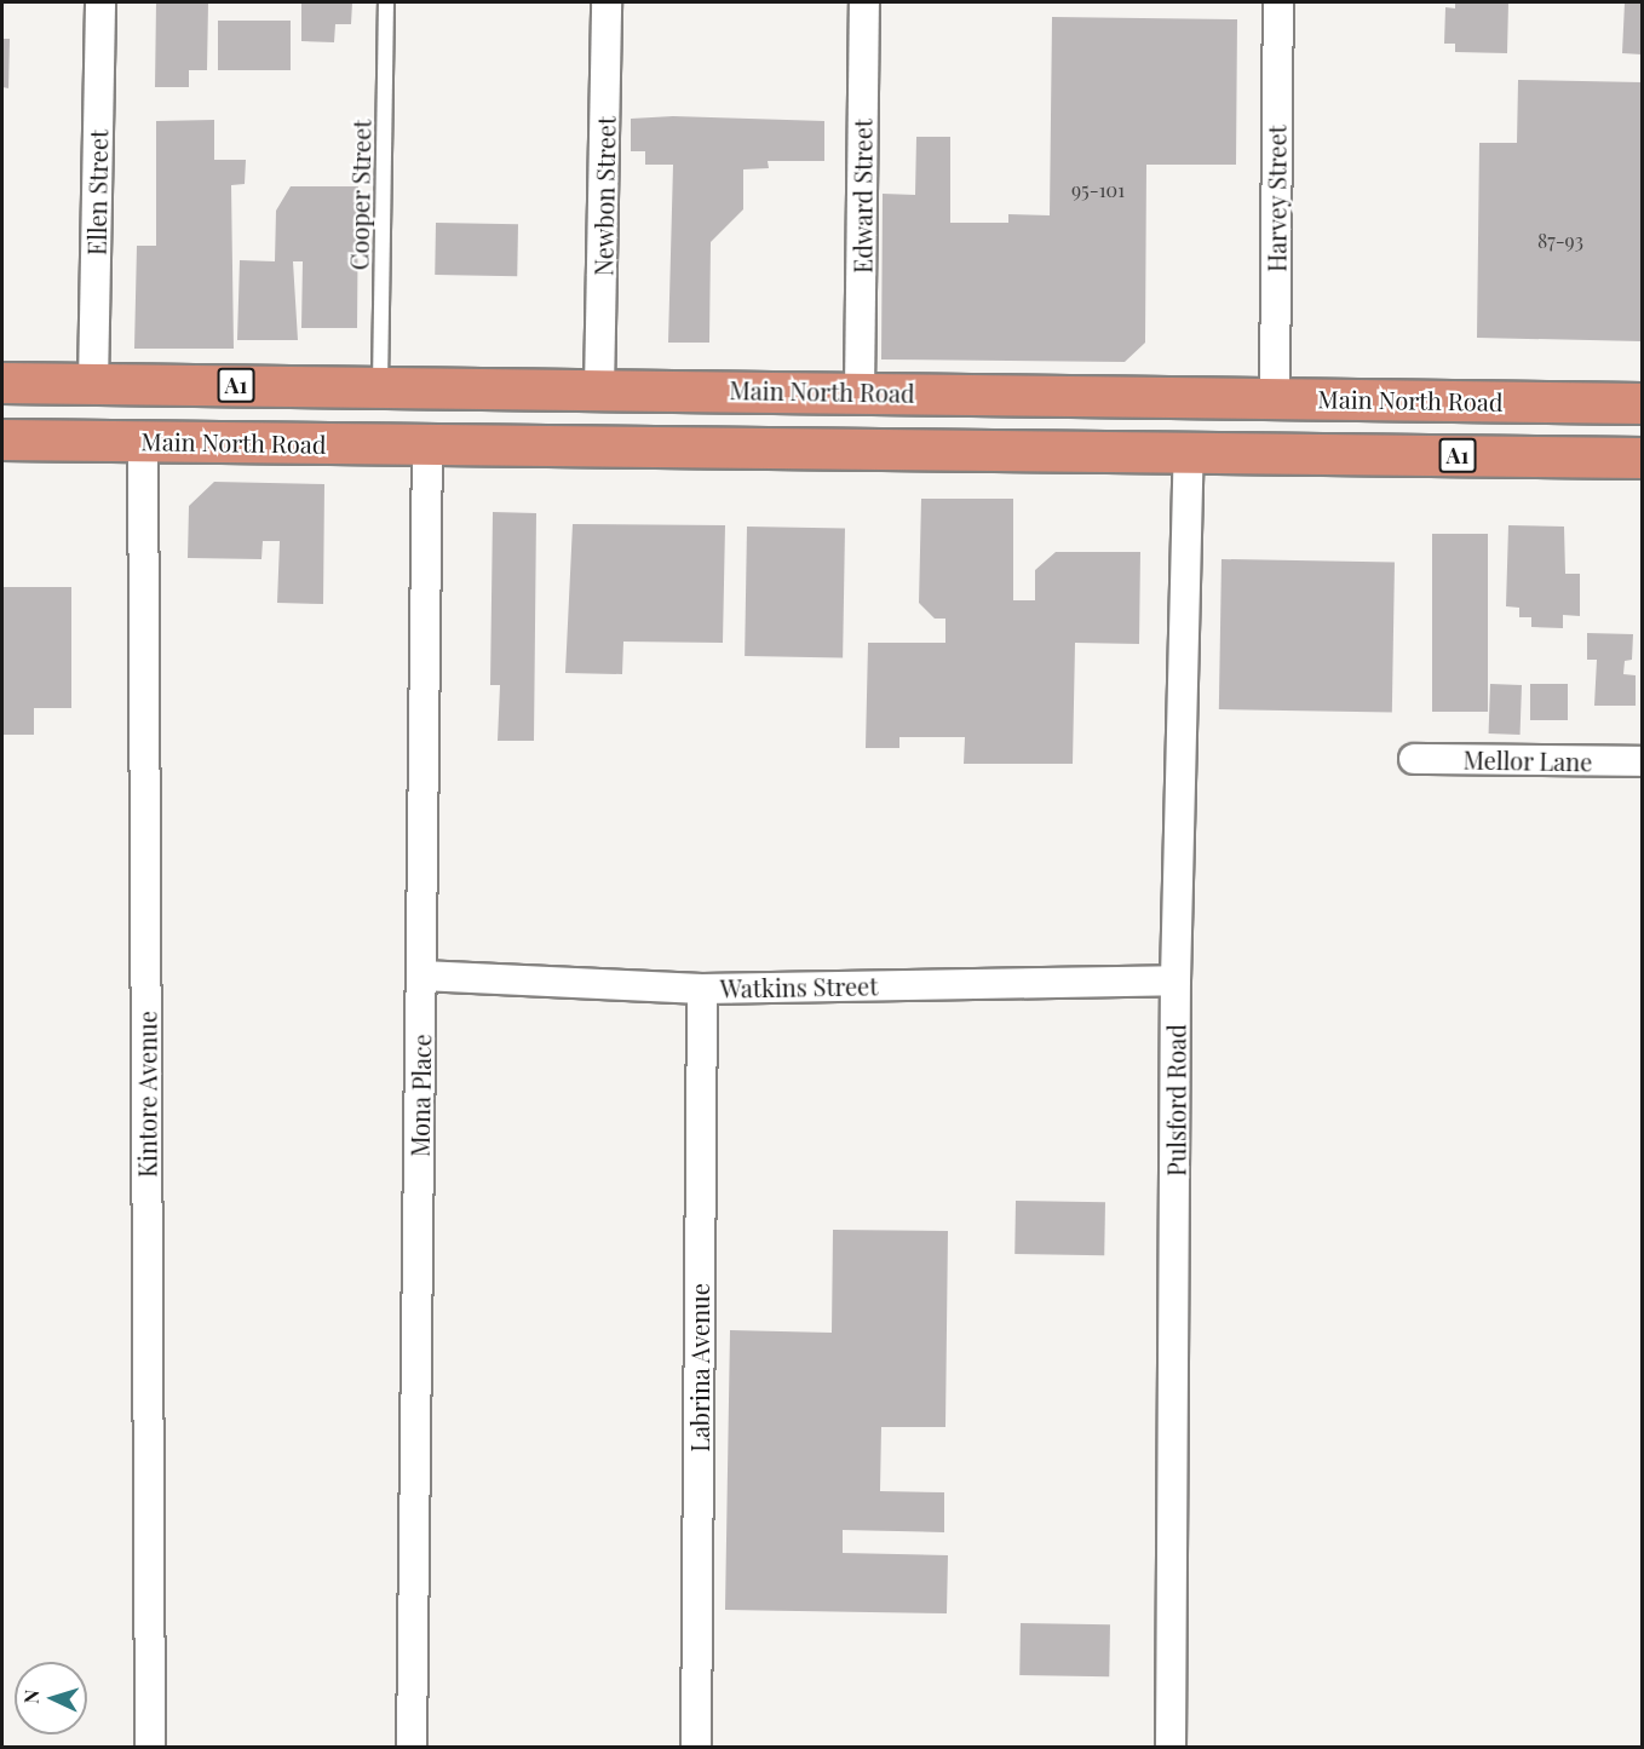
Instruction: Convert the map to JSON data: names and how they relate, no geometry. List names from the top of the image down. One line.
{"streets":{"highway":["A1","Main North Road"],"street":["Ellen Street","Newbon Street","Edward Street","Harvey Street","Mellor Lane","Watkins Street","Kintore Avenue","Mona Place","Pulsford Road","Labrina Avenue"],"lane":["Cooper Street"]},"crossings":[["Ellen Street","Main North Road"],["Cooper Street","Main North Road"],["Newbon Street","Main North Road"],["Edward Street","Main North Road"],["Harvey Street","Main North Road"],["Main North Road","Kintore Avenue"],["Main North Road","Mona Place"],["Main North Road","Pulsford Road"],["Watkins Street","Mona Place"],["Watkins Street","Pulsford Road"],["Watkins Street","Labrina Avenue"]],"house_numbers":["95-101","87-93"],"north":"left"}
